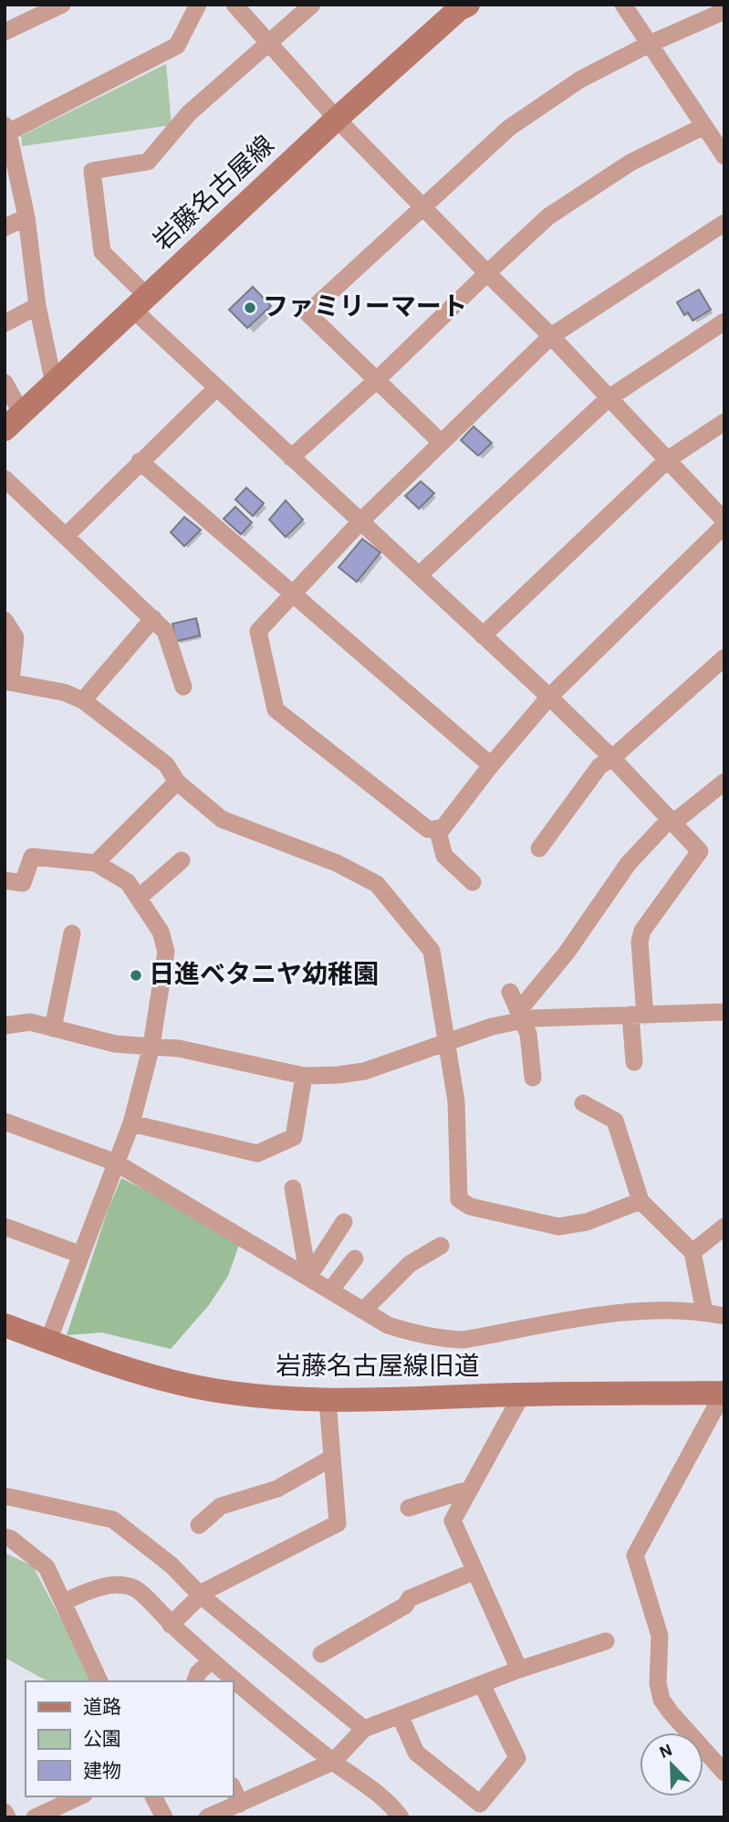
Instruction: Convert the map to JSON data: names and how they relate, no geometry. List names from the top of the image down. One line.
{"streets":{"street":["岩藤名古屋線","岩藤名古屋線旧道"]},"places":["ファミリーマート","日進ベタニヤ幼稚園"],"legend":["道路","公園","建物"],"north":"top left"}
